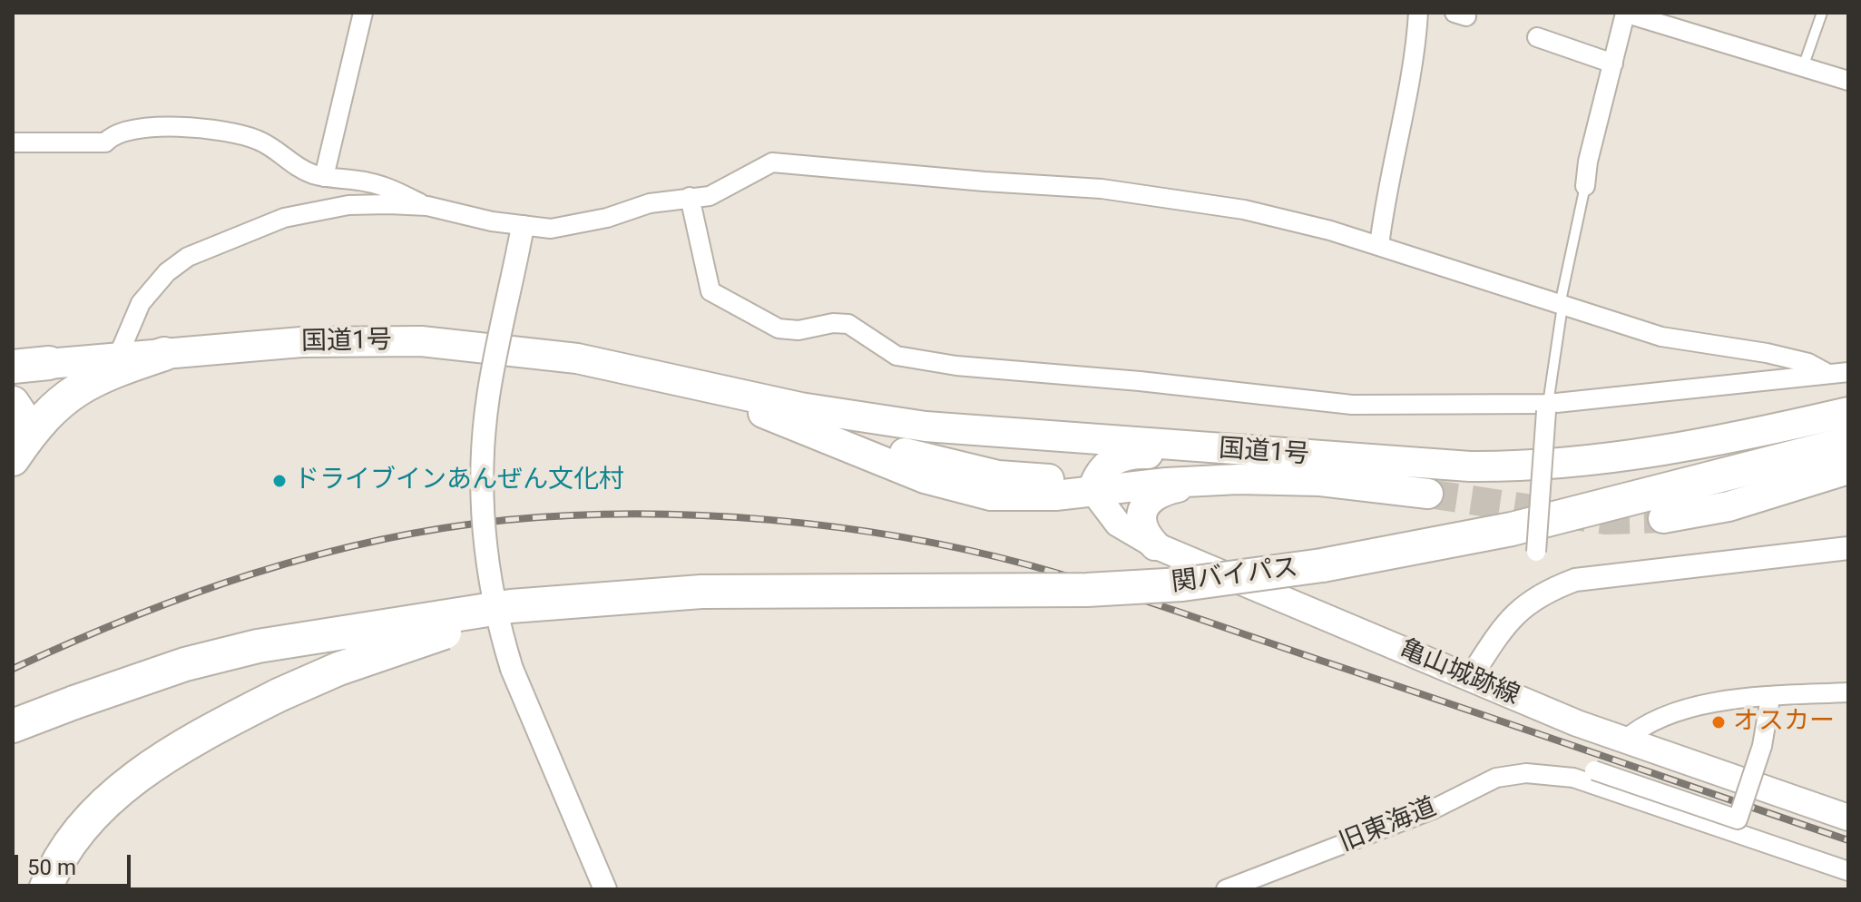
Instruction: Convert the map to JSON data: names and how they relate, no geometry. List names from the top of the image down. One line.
{"streets":{"highway":["国道1号","関バイパス"],"main road":["亀山城跡線"],"street":["旧東海道"]},"crossings":[["国道1号","亀山城跡線"]],"places":["ドライブインあんぜん文化村","オスカー"],"scale_bar":"50 m"}
